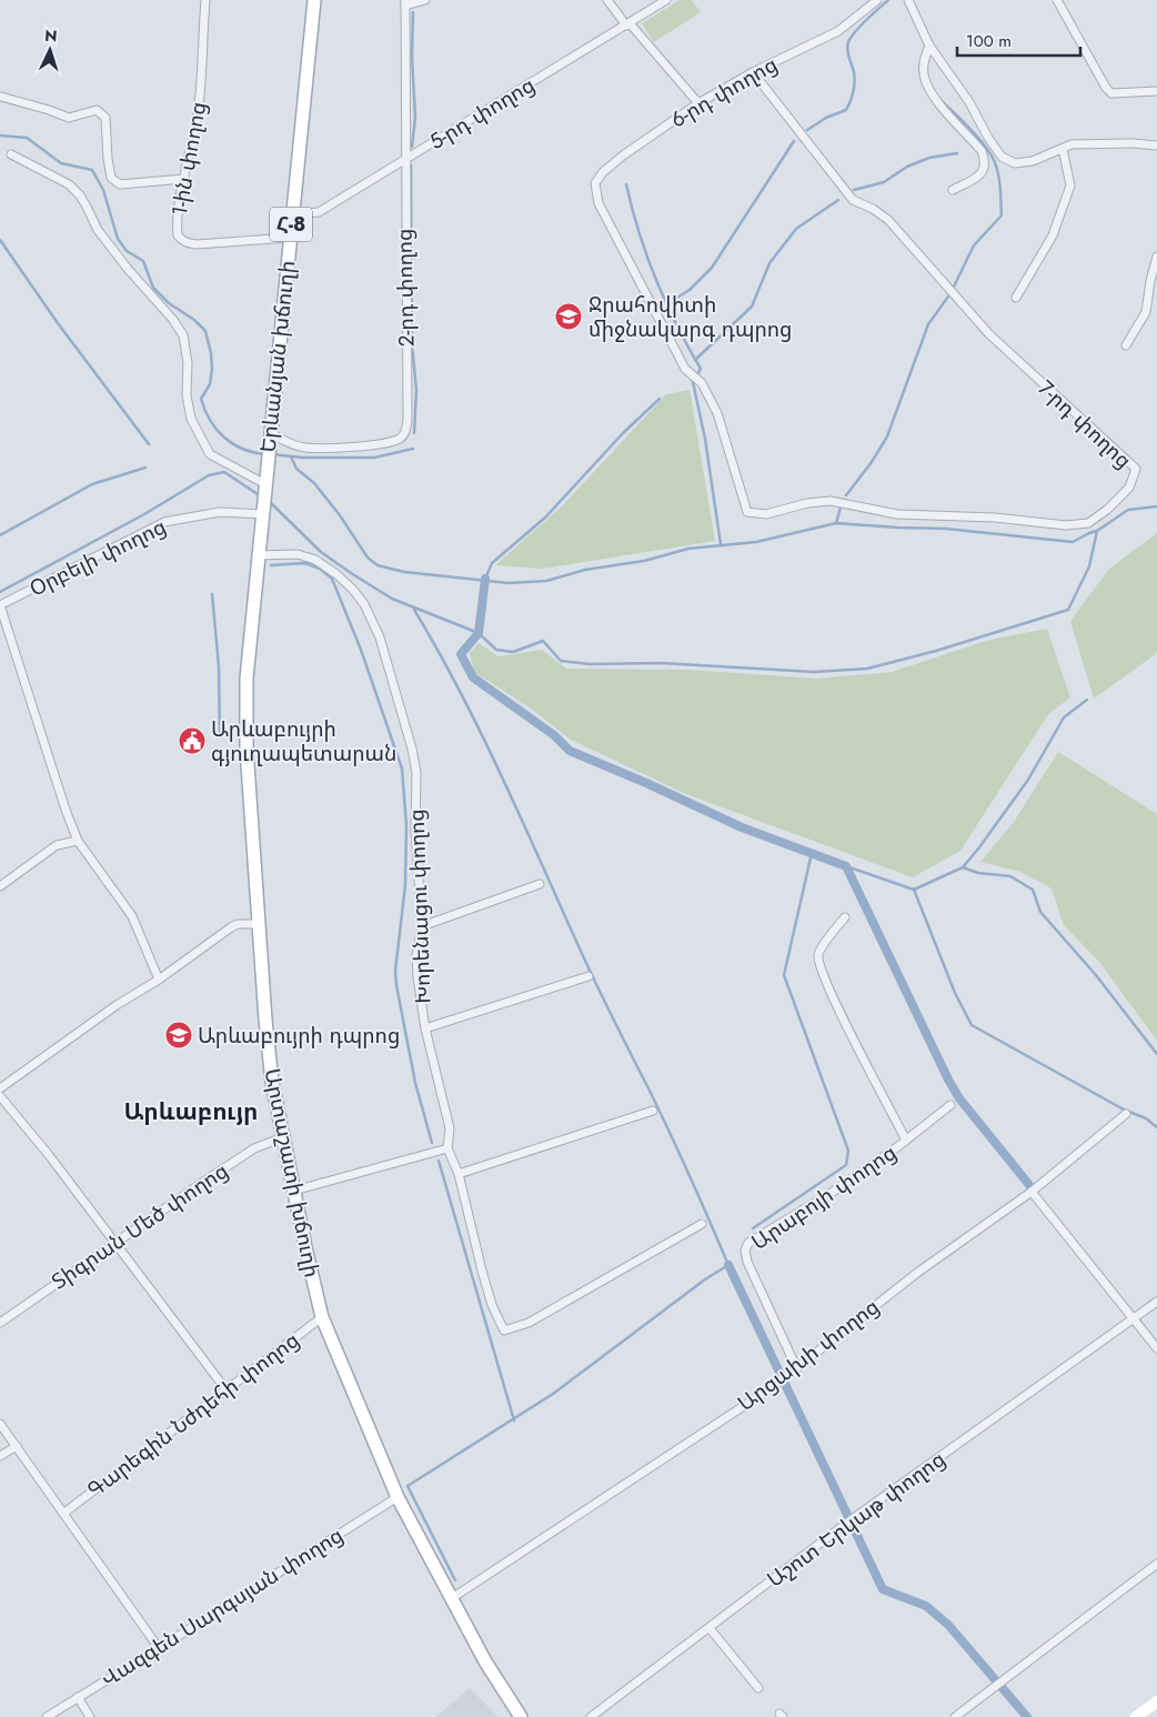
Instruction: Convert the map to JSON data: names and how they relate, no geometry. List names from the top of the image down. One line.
{"streets":{"main road":["Հ-8","Երևանյան խճուղի","Արտաշատի խճուղի"],"street":["6-րդ փողոց","5-րդ փողոց","1-ին փողոց","2-րդ փողոց","7-րդ փողոց","Օրբելի փողոց","Խորենացու փողոց","Արաբոյի փողոց","Տիգրան Մեծ փողոց","Արցախի փողոց","Գարեգին Նժդեհի փողոց","Աշոտ Երկաթ փողոց","Վազգեն Սարգսյան փողոց"]},"crossings":[["6-րդ փողոց","7-րդ փողոց"],["5-րդ փողոց","2-րդ փողոց"],["5-րդ փողոց","Երևանյան խճուղի"],["1-ին փողոց","Երևանյան խճուղի"],["2-րդ փողոց","Երևանյան խճուղի"],["Երևանյան խճուղի","Օրբելի փողոց"],["Երևանյան խճուղի","Արտաշատի խճուղի"],["Օրբելի փողոց","Արտաշատի խճուղի"],["Խորենացու փողոց","Արտաշատի խճուղի"],["Արտաշատի խճուղի","Տիգրան Մեծ փողոց"],["Արտաշատի խճուղի","Արցախի փողոց"],["Արտաշատի խճուղի","Գարեգին Նժդեհի փողոց"],["Արտաշատի խճուղի","Վազգեն Սարգսյան փողոց"],["Արաբոյի փողոց","Արցախի փողոց"]],"districts":["Արևաբույր"],"places":{"school or university":["Ջրահովիտի միջնակարգ դպրոց","Արևաբույրի դպրոց"],"public building":["Արևաբույրի գյուղապետարան"]},"scale_bar":"100 m","north":"top"}
